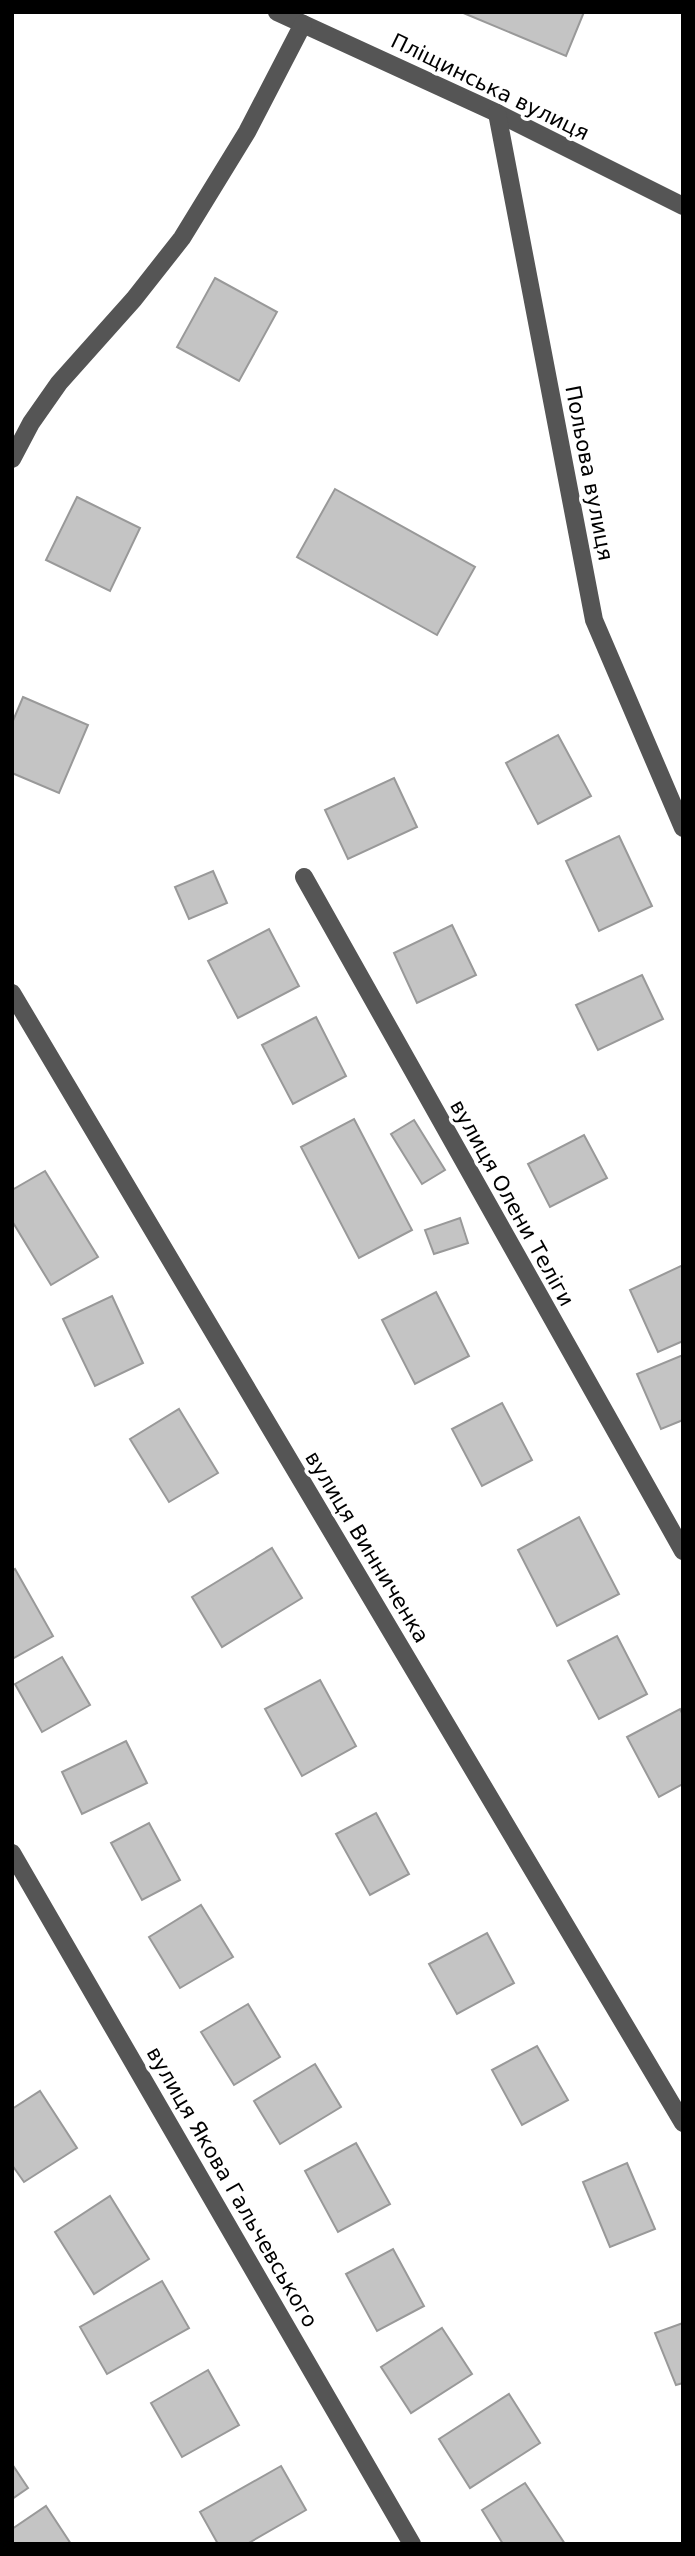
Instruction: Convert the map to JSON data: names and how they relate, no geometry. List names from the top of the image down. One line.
{"streets":{"street":["Пліщинська вулиця","Польова вулиця","вулиця Олени Теліги","вулиця Винниченка","вулиця Якова Гальчевського"]},"crossings":[["Пліщинська вулиця","Польова вулиця"]]}
